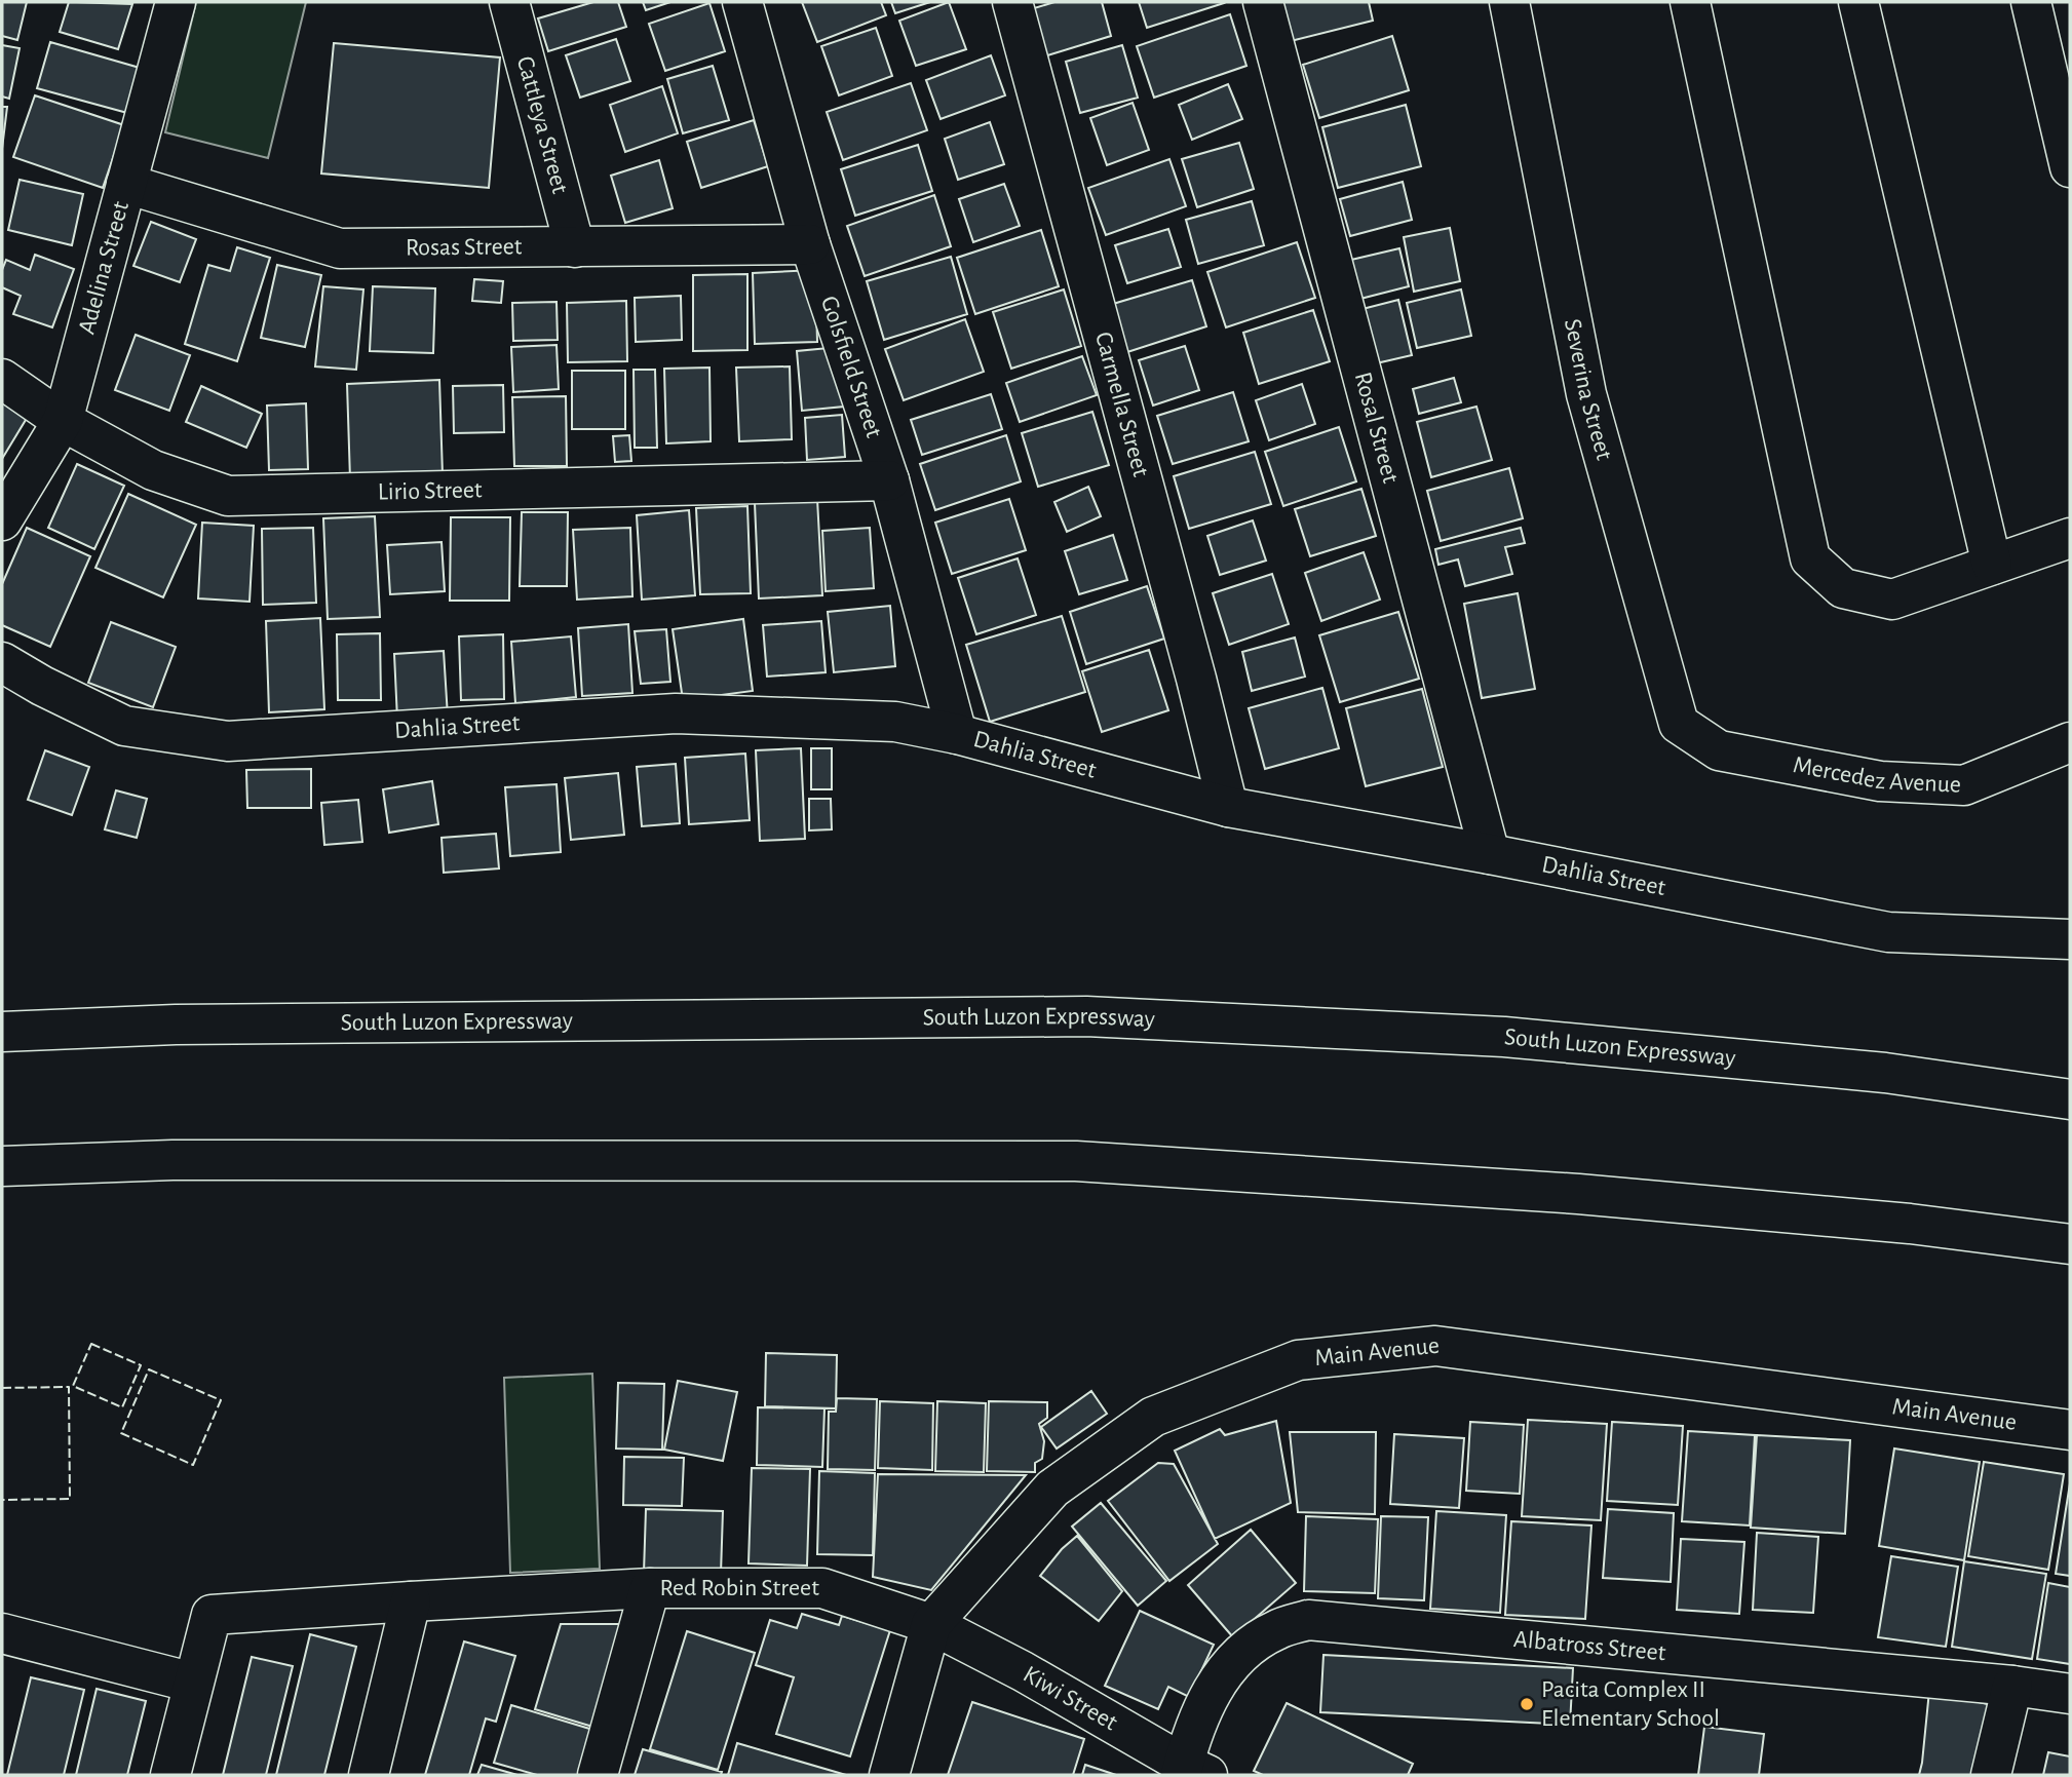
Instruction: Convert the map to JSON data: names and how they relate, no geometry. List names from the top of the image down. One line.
{"streets":{"main road":["Cattleya Street","Rosas Street","Adelina Street","Golsfield Street","Severina Street","Carmella Street","Rosal Street","Lirio Street","Dahlia Street","Mercedez Avenue","South Luzon Expressway","Main Avenue","Red Robin Street","Albatross Street","Kiwi Street"]},"crossings":[["Cattleya Street","Rosas Street"],["Rosas Street","Adelina Street"],["Rosas Street","Golsfield Street"],["Adelina Street","Lirio Street"],["Golsfield Street","Lirio Street"],["Golsfield Street","Dahlia Street"],["Severina Street","Mercedez Avenue"],["Carmella Street","Dahlia Street"],["Rosal Street","Dahlia Street"],["Main Avenue","Red Robin Street"],["Main Avenue","Kiwi Street"],["Red Robin Street","Kiwi Street"],["Albatross Street","Kiwi Street"]],"places":["Pacita Complex II Elementary School"]}
